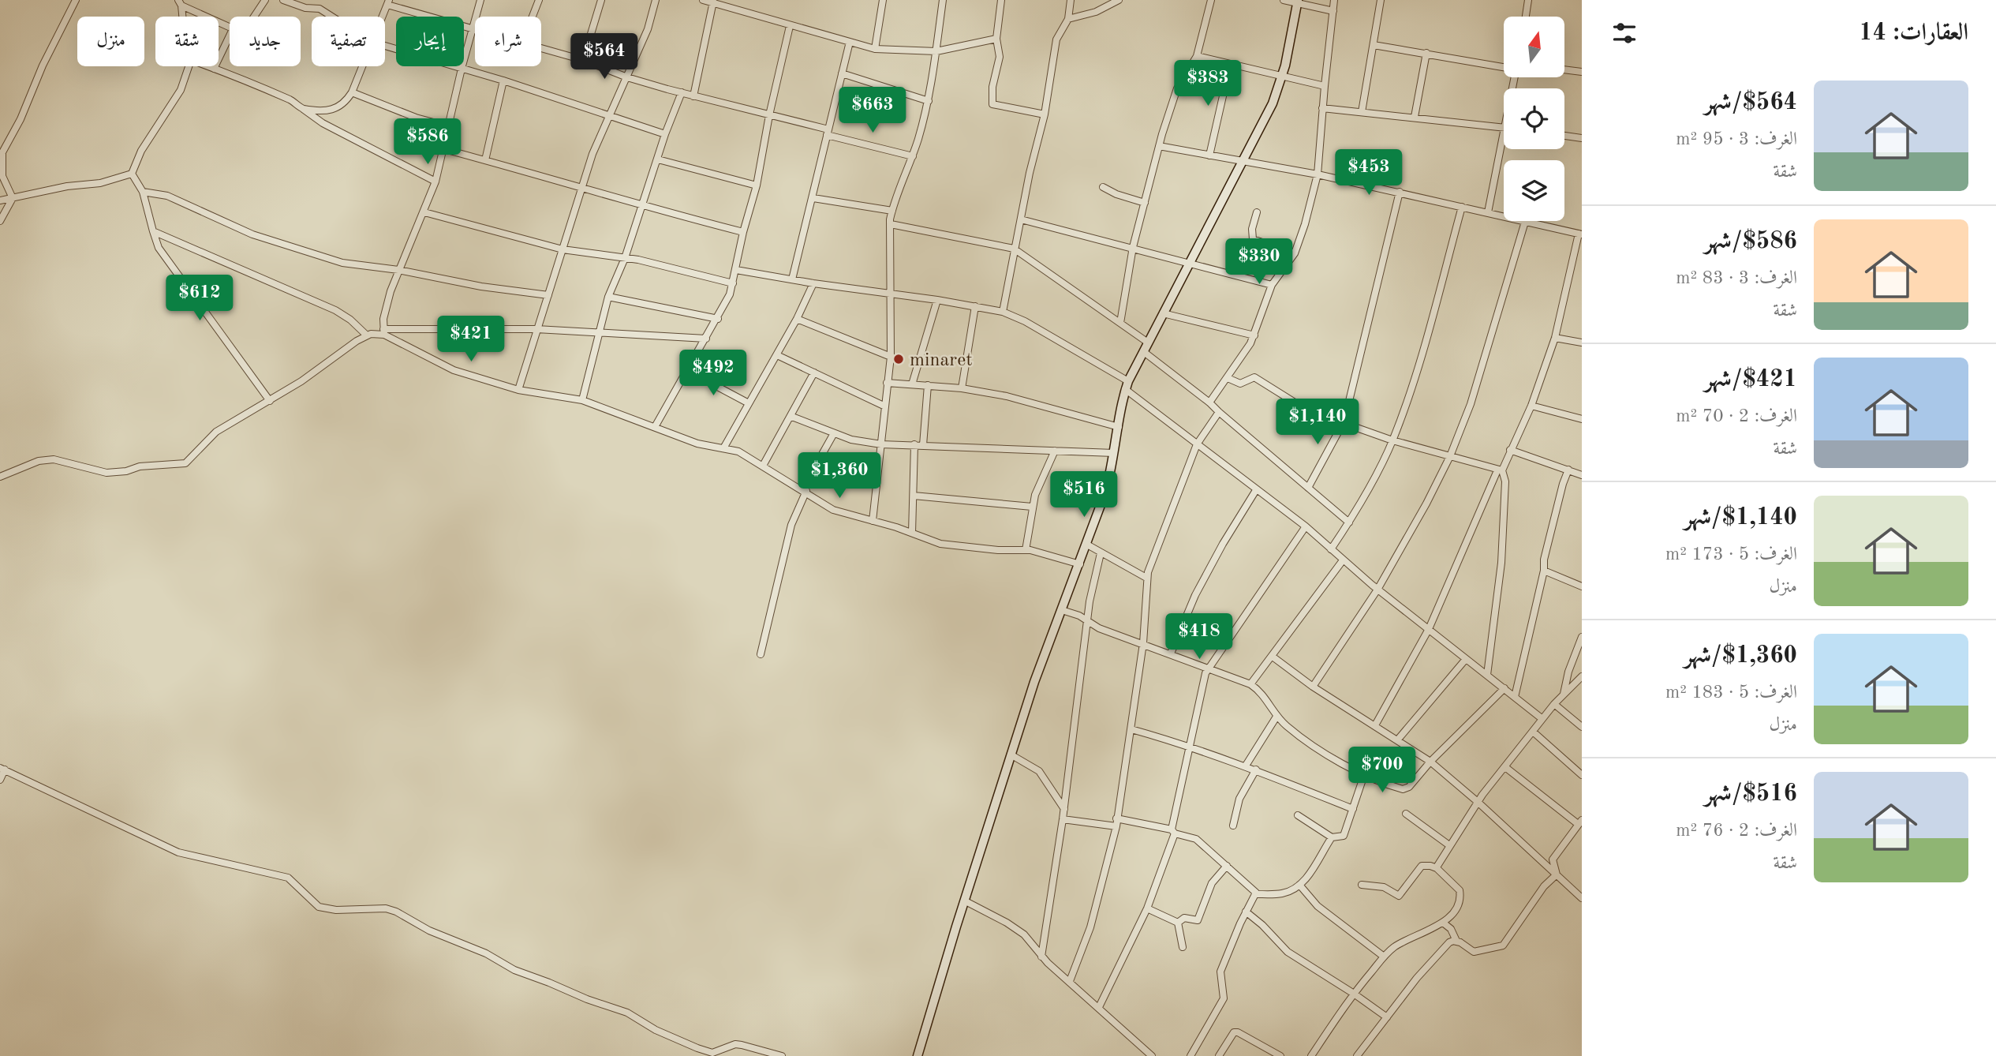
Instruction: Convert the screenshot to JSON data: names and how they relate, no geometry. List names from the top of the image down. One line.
{"places":["minaret"],"north":"top","page":{"heading":"العقارات: 14","chip":["شراء","إيجار","تصفية","جديد","شقة","منزل"],"price":["$564","$383","$663","$586","$453","$330","$612","$421","$492","$1,140","$1,360","$516","$418","$700"],"list":[{"name":"$564/شهر","note":"الغرف: 3 · 95 m² · شقة"},{"name":"$586/شهر","note":"الغرف: 3 · 83 m² · شقة"},{"name":"$421/شهر","note":"الغرف: 2 · 70 m² · شقة"},{"name":"$1,140/شهر","note":"الغرف: 5 · 173 m² · منزل"},{"name":"$1,360/شهر","note":"الغرف: 5 · 183 m² · منزل"},{"name":"$516/شهر","note":"الغرف: 2 · 76 m² · شقة"}]}}
